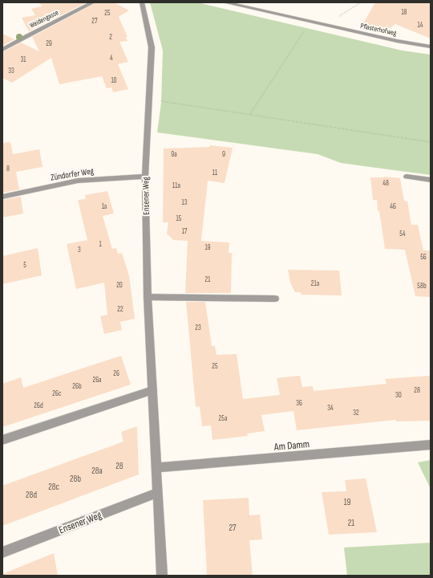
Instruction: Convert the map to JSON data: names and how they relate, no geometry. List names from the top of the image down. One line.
{"streets":{"street":["Weidengasse","Pflasterhofweg","Zündorfer Weg","Ensener Weg","Am Damm"]},"crossings":[["Zündorfer Weg","Ensener Weg"],["Ensener Weg","Am Damm"]],"house_numbers":["18","25","27","14","2","29","4","31","33","10","9a","9","8","11","48","11a","13","1a","46","15","17","54","1","19","3","56","5","21","21a","20","58b","22","23","25","26","26a","26b","28","26c","30","36","26d","34","32","25a","28","28a","28b","28c","28d","19","21","27"]}
